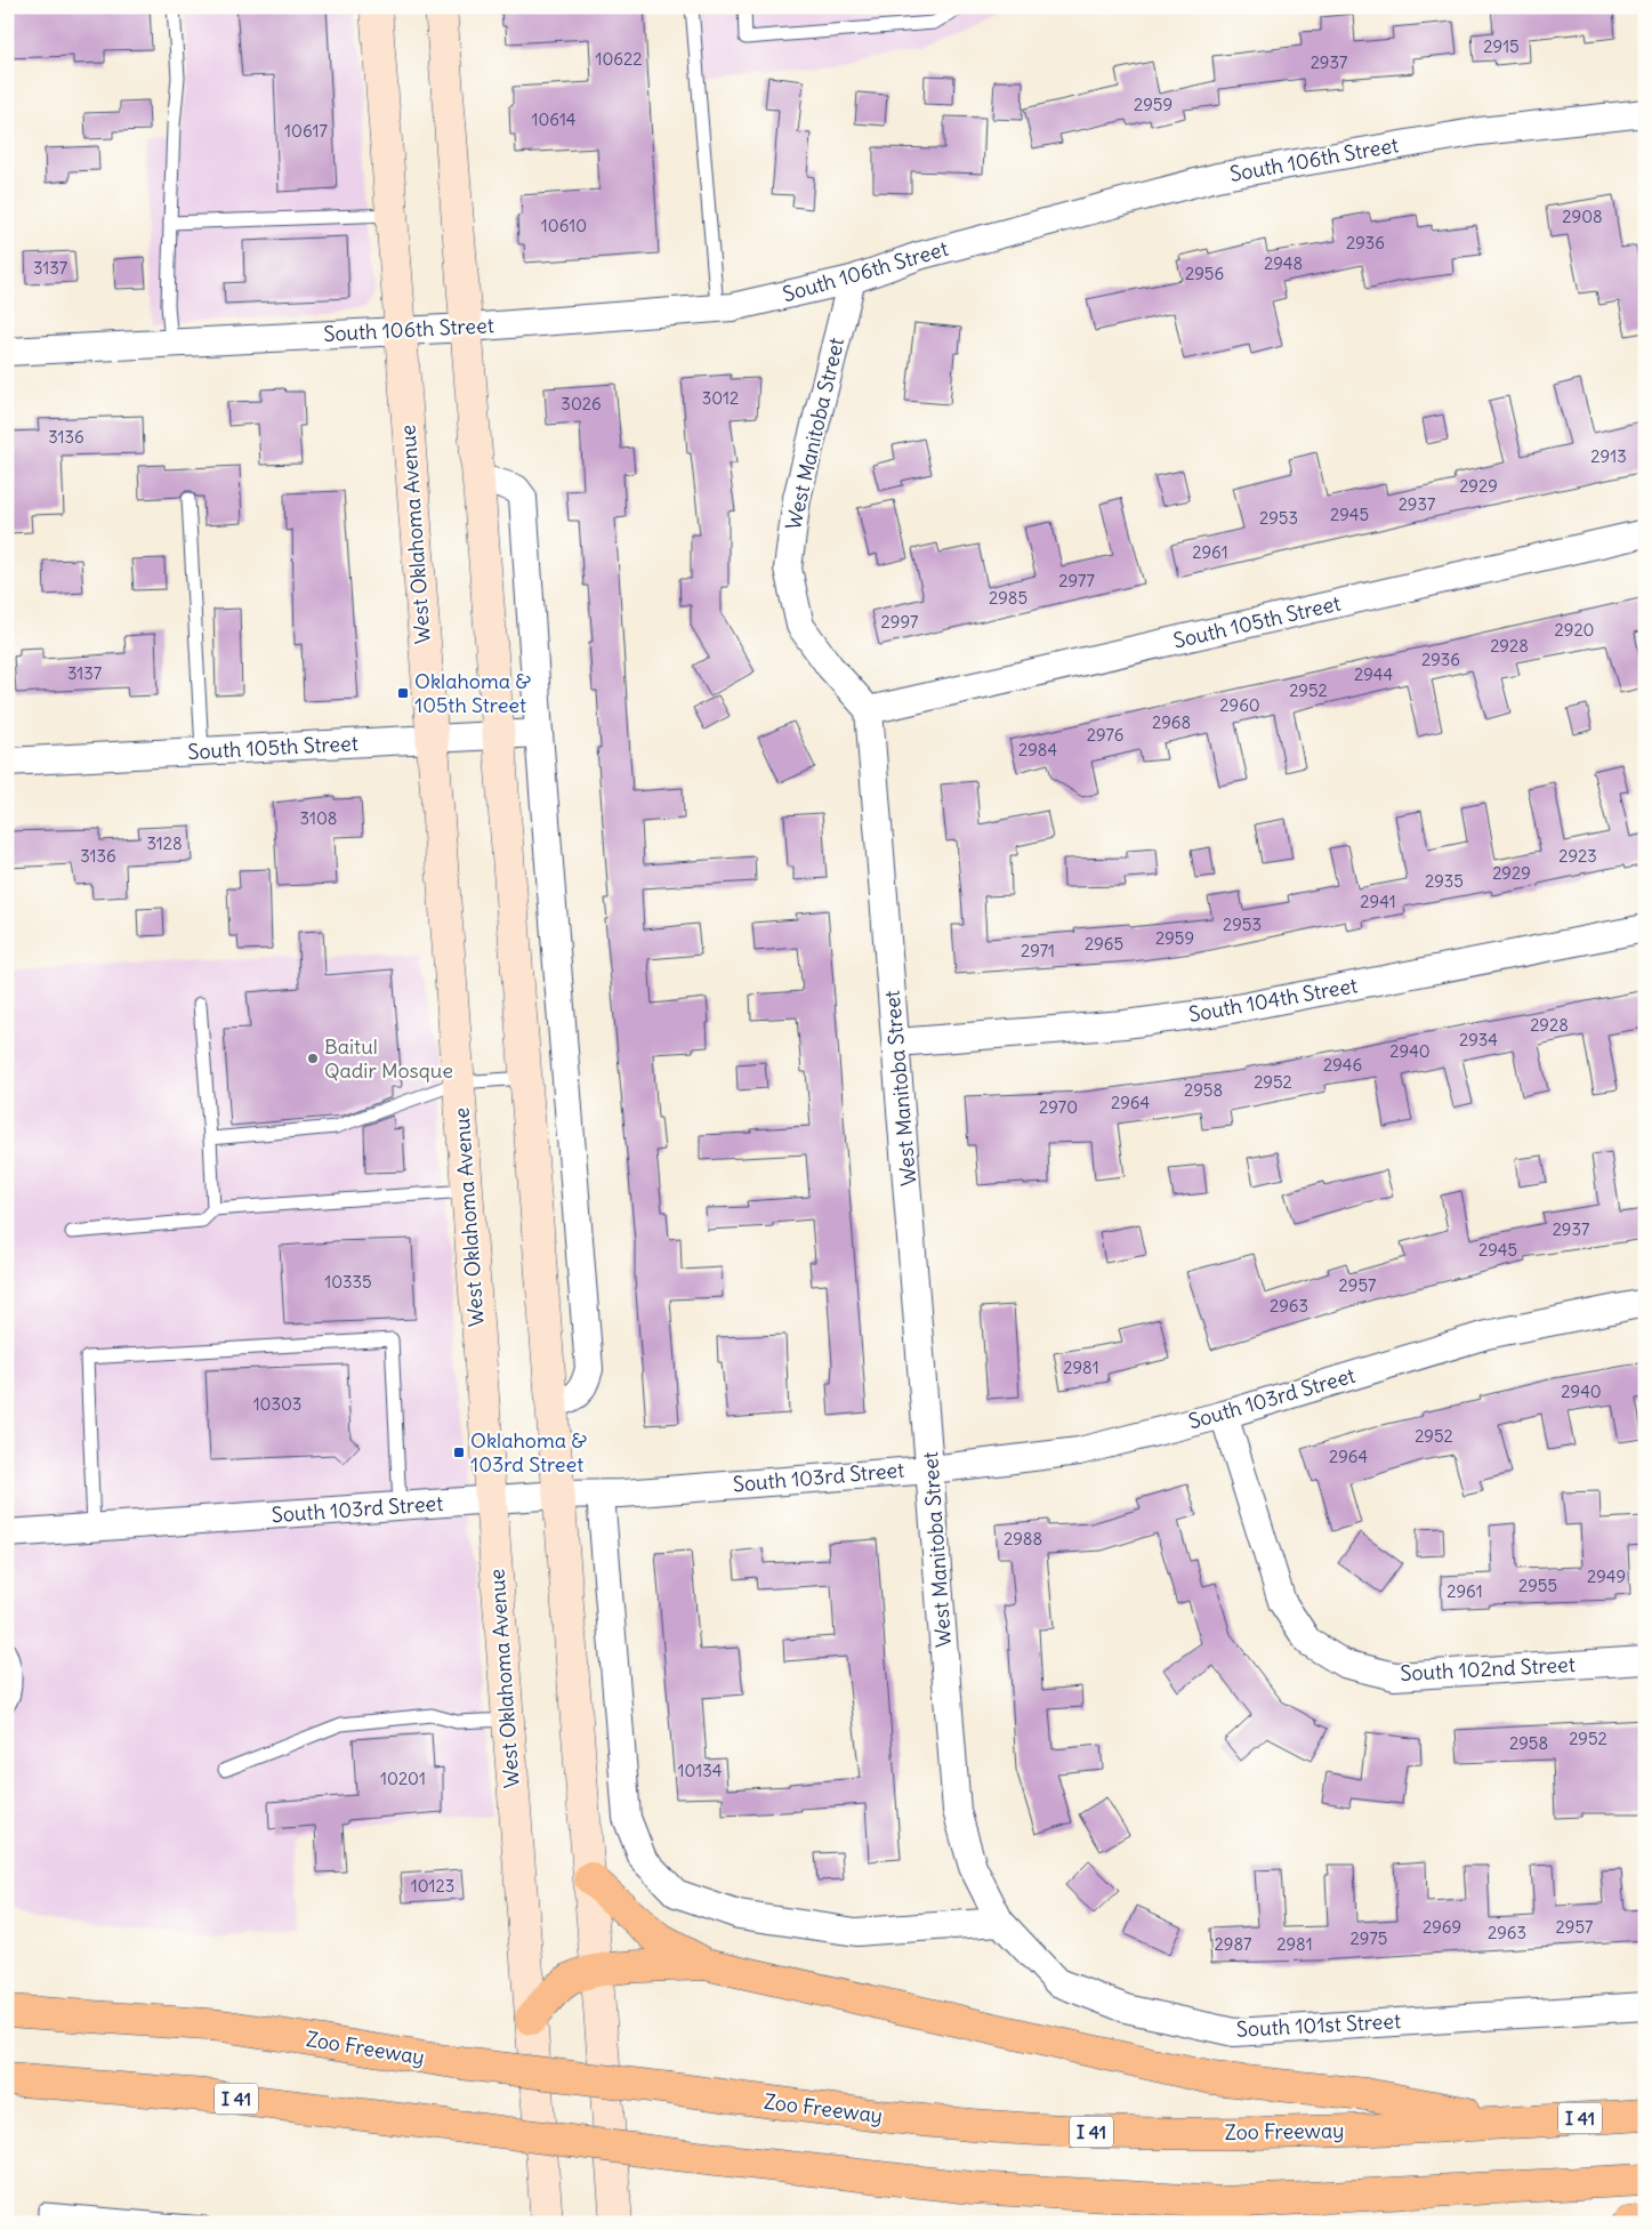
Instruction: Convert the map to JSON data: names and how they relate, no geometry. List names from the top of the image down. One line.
{"streets":{"highway":["Zoo Freeway","I 41"],"main road":["West Oklahoma Avenue"],"street":["South 106th Street","West Manitoba Street","South 105th Street","South 104th Street","South 103rd Street","South 102nd Street","South 101st Street"]},"crossings":[["South 106th Street","West Manitoba Street"],["South 106th Street","West Oklahoma Avenue"],["West Manitoba Street","South 105th Street"],["West Manitoba Street","South 104th Street"],["West Manitoba Street","South 103rd Street"],["West Manitoba Street","South 101st Street"],["West Oklahoma Avenue","South 105th Street"],["West Oklahoma Avenue","South 103rd Street"],["South 103rd Street","South 102nd Street"]],"places":{"transit":["Oklahoma & 105th Street","Oklahoma & 103rd Street"],"other":["Baitul Qadir Mosque"]},"house_numbers":["2915","10622","2937","2959","10614","10617","2908","10610","2936","2948","3137","2956","3012","3026","3136","2913","2929","2937","2945","2953","2961","2977","2985","2997","2920","2928","2936","3137","2944","2952","2960","2968","2976","2984","3108","3128","3136","2923","2929","2935","2941","2953","2959","2965","2971","2928","2934","2940","2946","2952","2958","2964","2970","2937","2945","10335","2957","2963","2981","2940","10303","2952","2964","2988","2949","2955","2961","2952","2958","10134","10201","10123","2969","2957","2963","2975","2987","2981"]}
